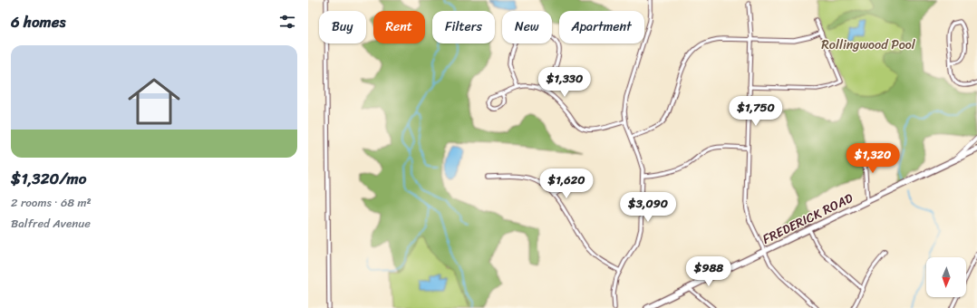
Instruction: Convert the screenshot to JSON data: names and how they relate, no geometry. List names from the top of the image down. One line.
{"streets":{"main road":["FREDERICK ROAD"]},"parks":["Rollingwood Pool"],"north":"bottom","page":{"heading":"6 homes","chip":["Buy","Rent","Filters","New","Apartment"],"list":[{"name":"$1,320/mo","note":"2 rooms · 68 m² · Balfred Avenue"}],"price":["$1,330","$1,750","$1,320","$1,620","$3,090","$988"]}}
